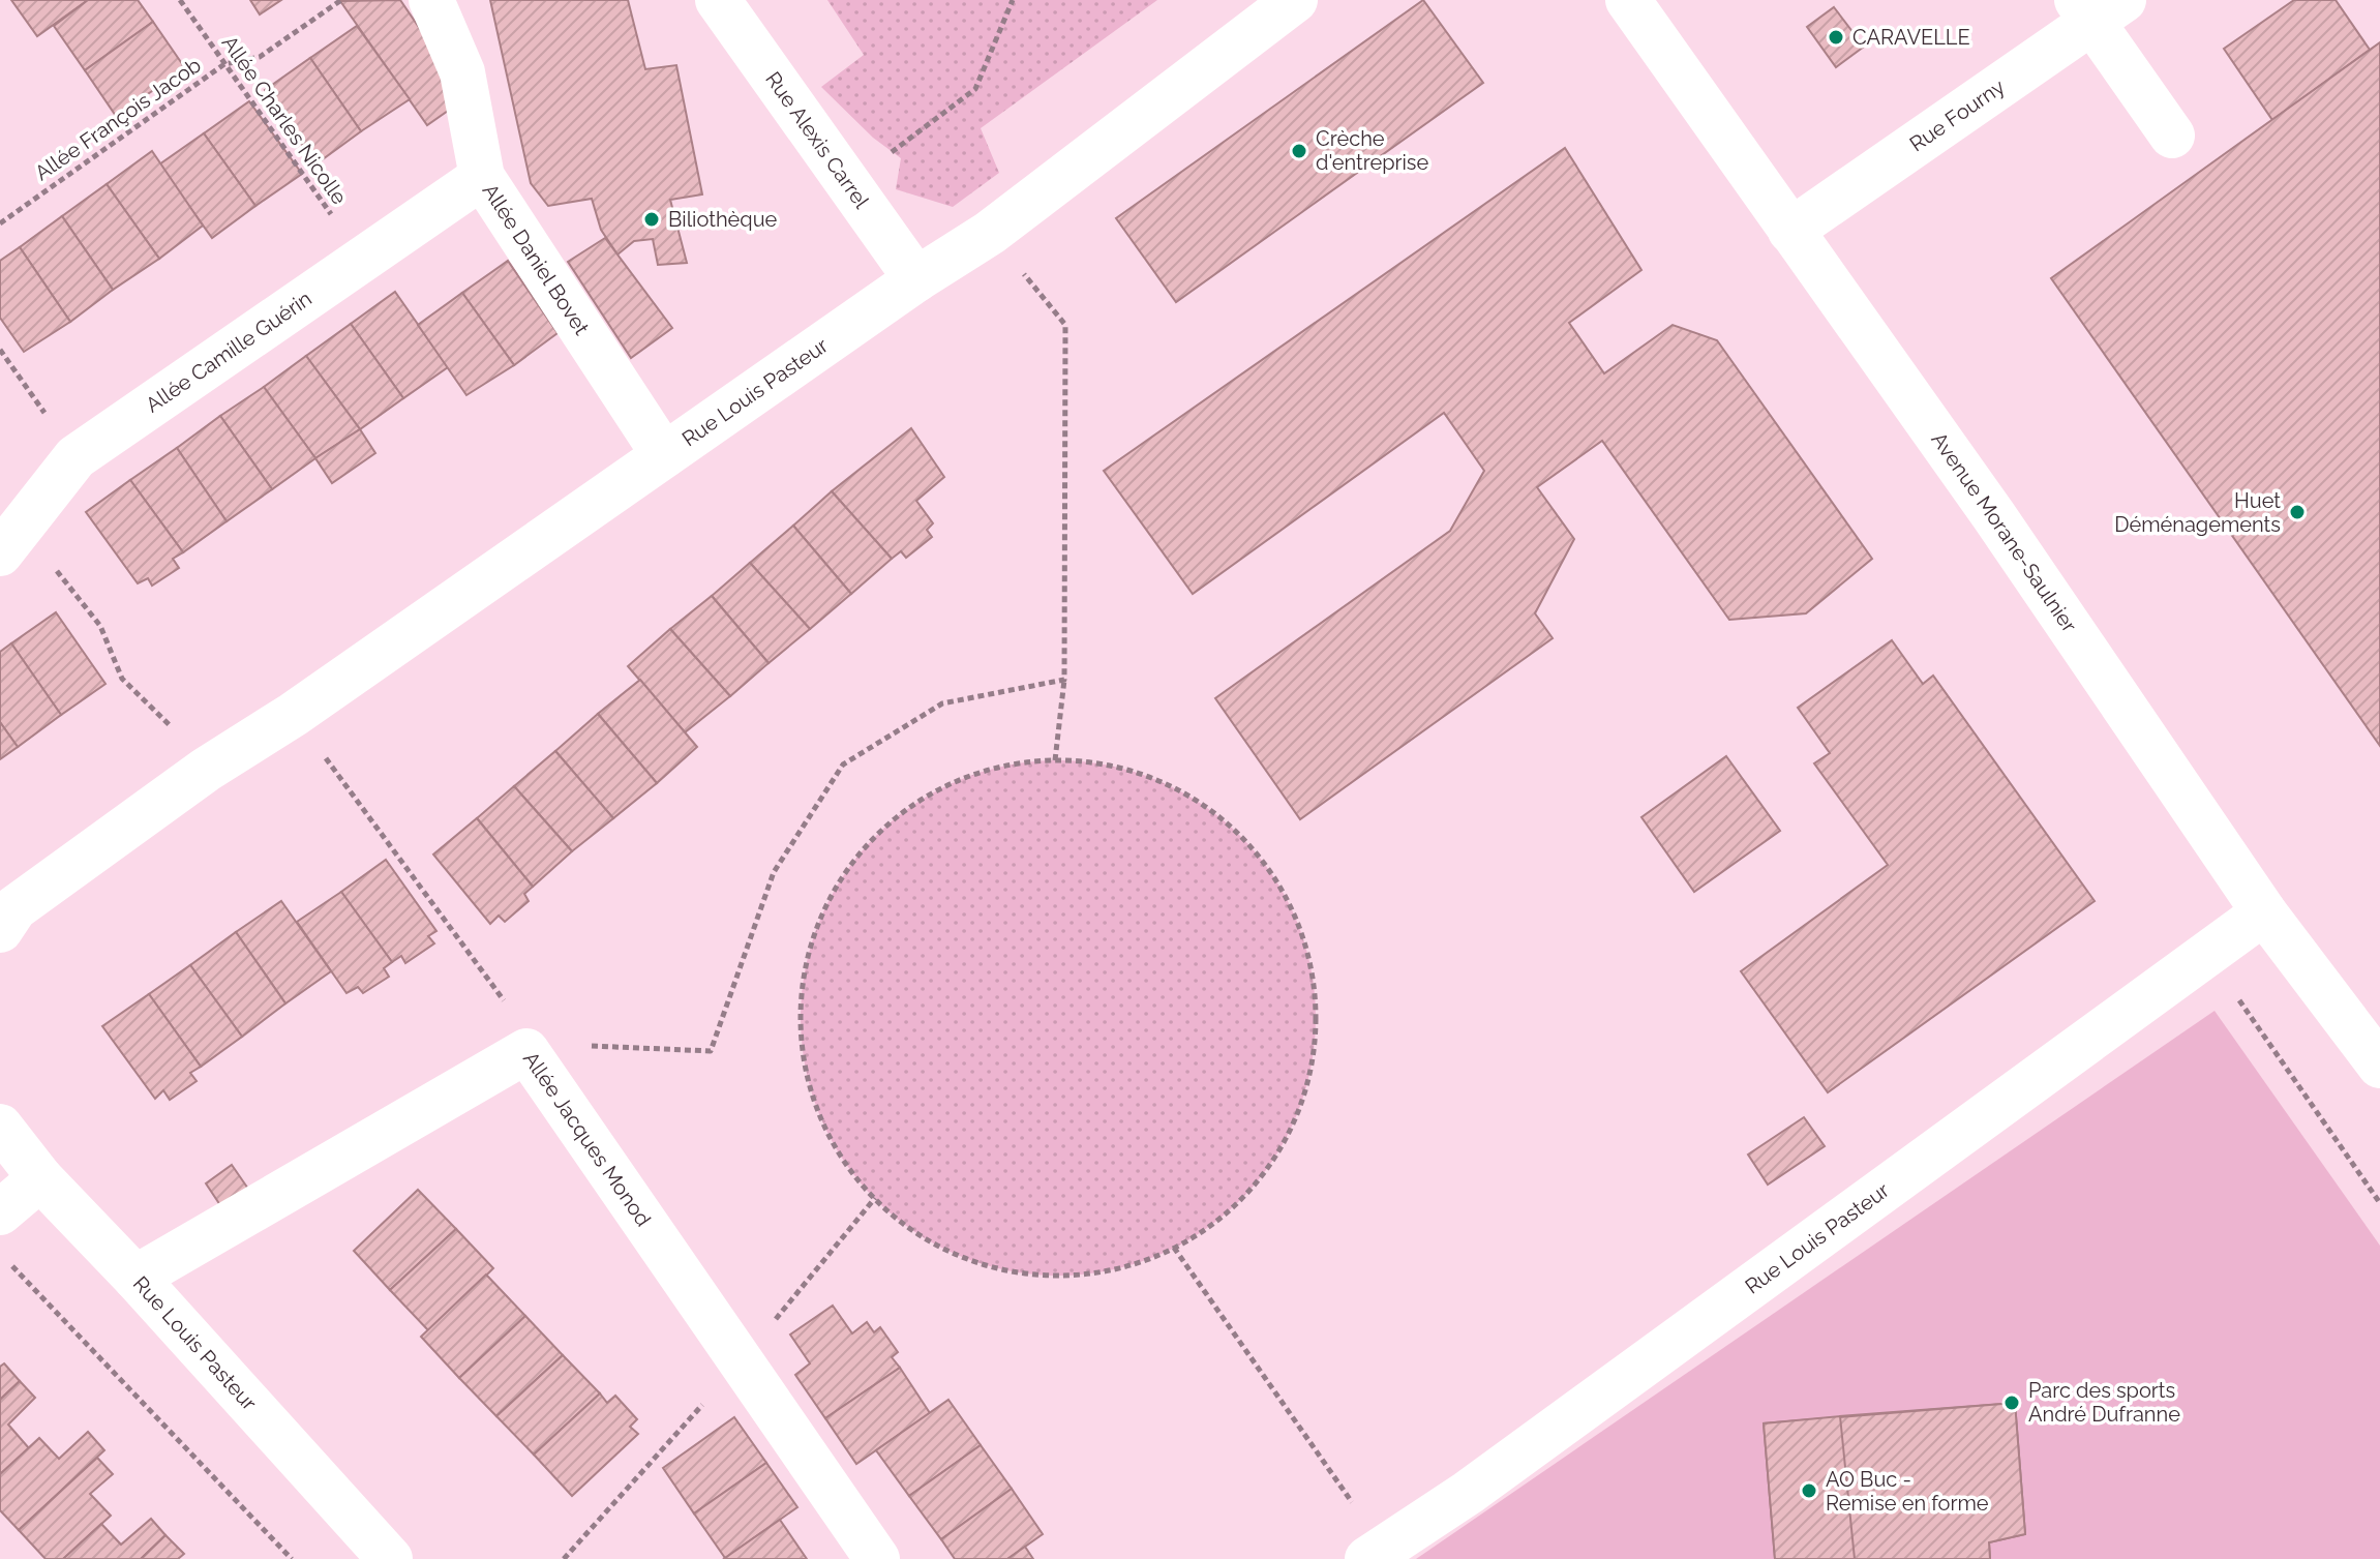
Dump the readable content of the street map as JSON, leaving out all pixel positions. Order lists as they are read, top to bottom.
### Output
{
  "streets": {
    "street": [
      "Rue Fourny",
      "Rue Alexis Carrel",
      "Allée Daniel Bovet",
      "Allée Camille Guérin",
      "Rue Louis Pasteur",
      "Avenue Morane-Saulnier",
      "Allée Jacques Monod"
    ],
    "path": ["Allée François Jacob", "Allée Charles Nicolle"]
  },
  "crossings": [
    ["Rue Fourny", "Avenue Morane-Saulnier"],
    ["Allée François Jacob", "Allée Charles Nicolle"],
    ["Allée Charles Nicolle", "Allée Camille Guérin"],
    ["Rue Alexis Carrel", "Rue Louis Pasteur"],
    ["Allée Daniel Bovet", "Allée Camille Guérin"],
    ["Allée Daniel Bovet", "Rue Louis Pasteur"],
    ["Rue Louis Pasteur", "Avenue Morane-Saulnier"],
    ["Rue Louis Pasteur", "Allée Jacques Monod"]
  ],
  "places": [
    "CARAVELLE",
    "Crèche d'entreprise",
    "Biliothèque",
    "Huet Déménagements",
    "Parc des sports André Dufranne",
    "AO Buc - Remise en forme"
  ]
}
